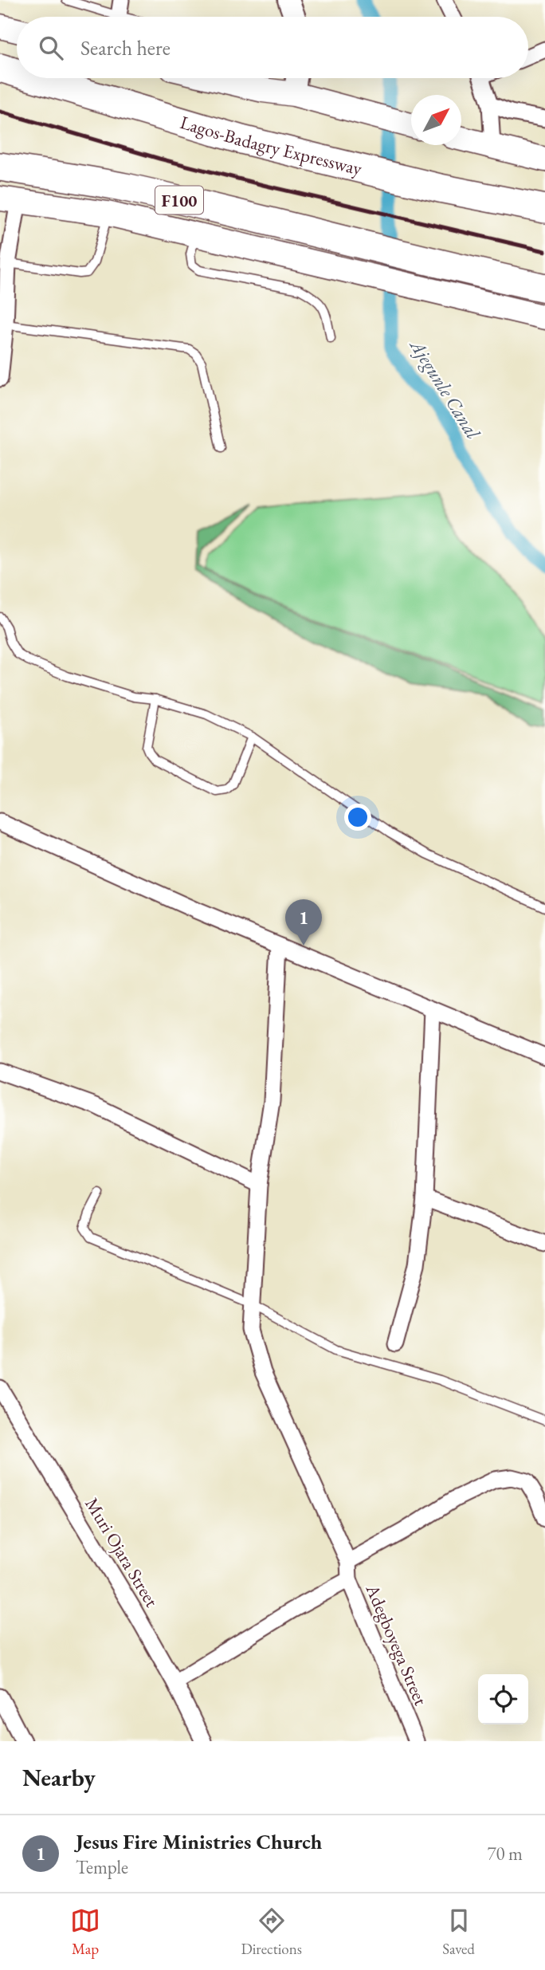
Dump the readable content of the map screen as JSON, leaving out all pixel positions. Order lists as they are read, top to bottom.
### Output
{
  "streets": {
    "highway": ["Lagos-Badagry Expressway", "F100"],
    "street": ["Muri Ojara Street", "Adegboyega Street"]
  },
  "water": ["Ajegunle Canal"],
  "north": "top right",
  "page": {
    "search": "Search here",
    "pins": "1",
    "heading": "Nearby",
    "list": [
      {
        "mark": "1",
        "name": "Jesus Fire Ministries Church",
        "note": "Temple",
        "value": "70 m"
      }
    ],
    "nav": ["Map", "Directions", "Saved"]
  }
}
